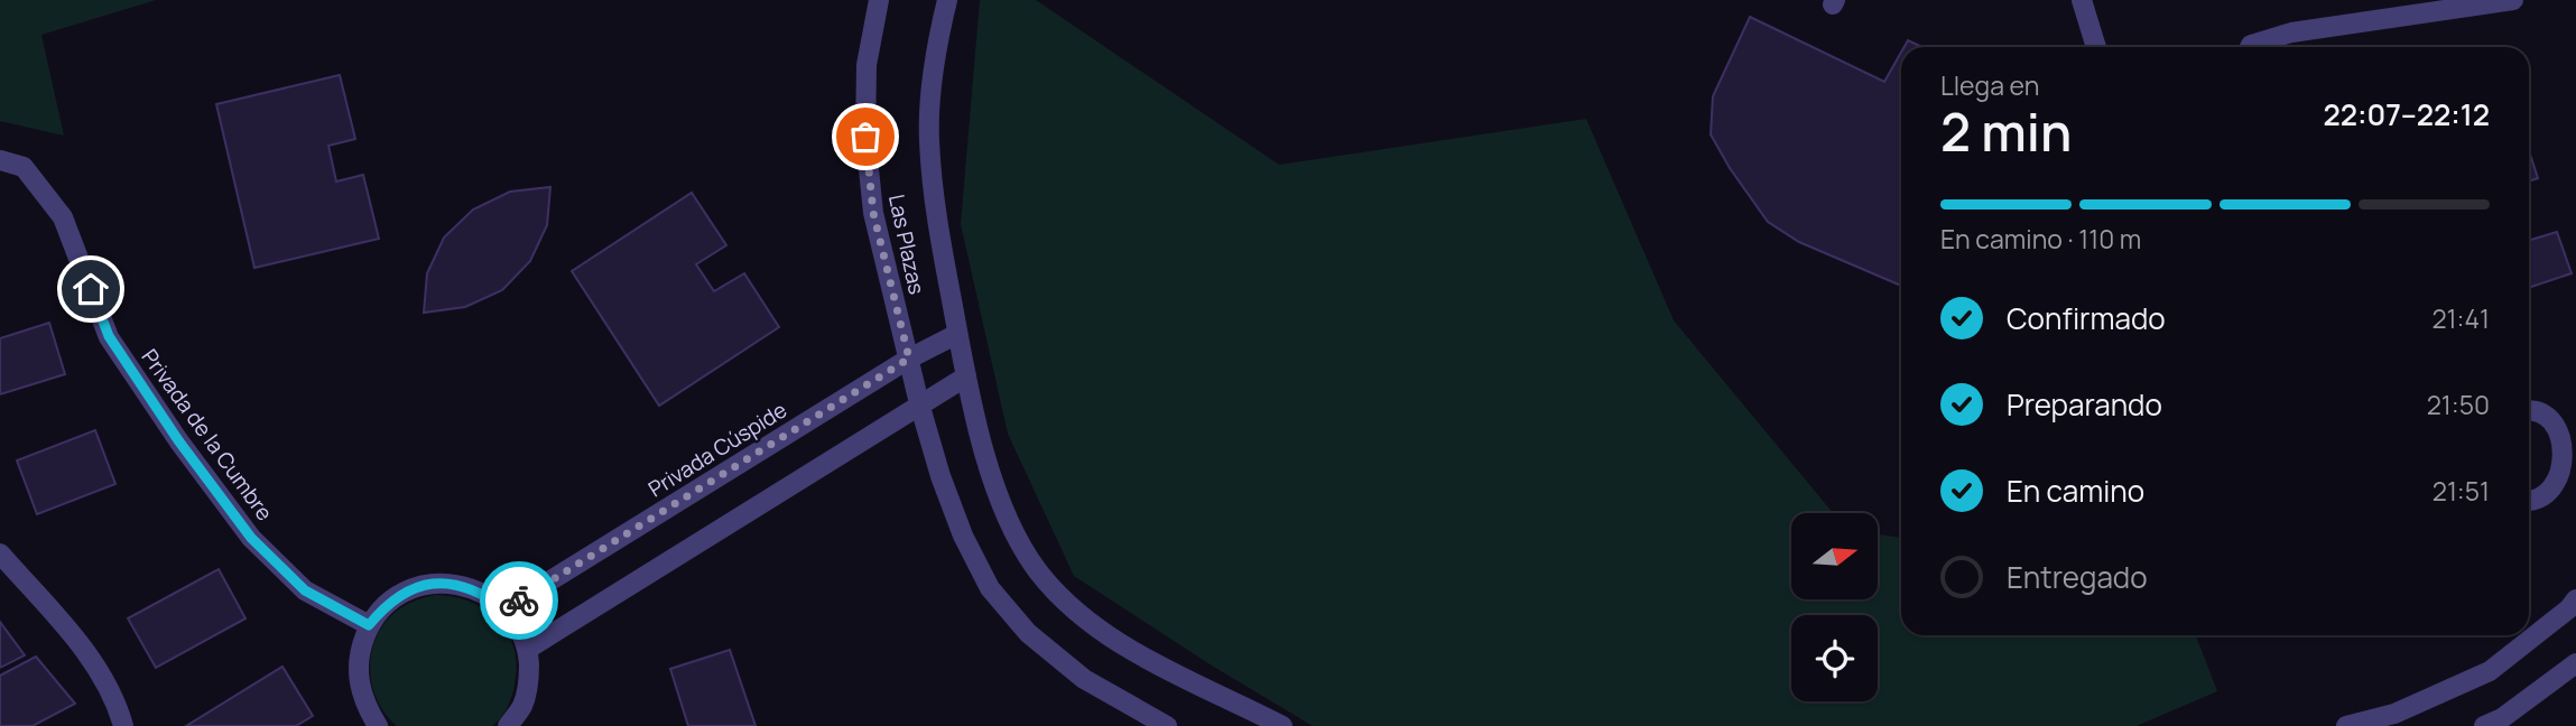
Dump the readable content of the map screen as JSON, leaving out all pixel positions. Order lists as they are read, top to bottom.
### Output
{
  "streets": {
    "street": ["Las Plazas", "Privada de la Cumbre", "Privada Cúspide"]
  },
  "crossings": [
    ["Las Plazas", "Privada Cúspide"]
  ],
  "north": "right",
  "page": {
    "heading": ["2 min", "Llega en", "22:07–22:12"],
    "bar": "En camino · 110 m",
    "list": [
      ["Confirmado", "21:41"],
      ["Preparando", "21:50"],
      ["En camino", "21:51"],
      "Entregado"
    ]
  }
}
